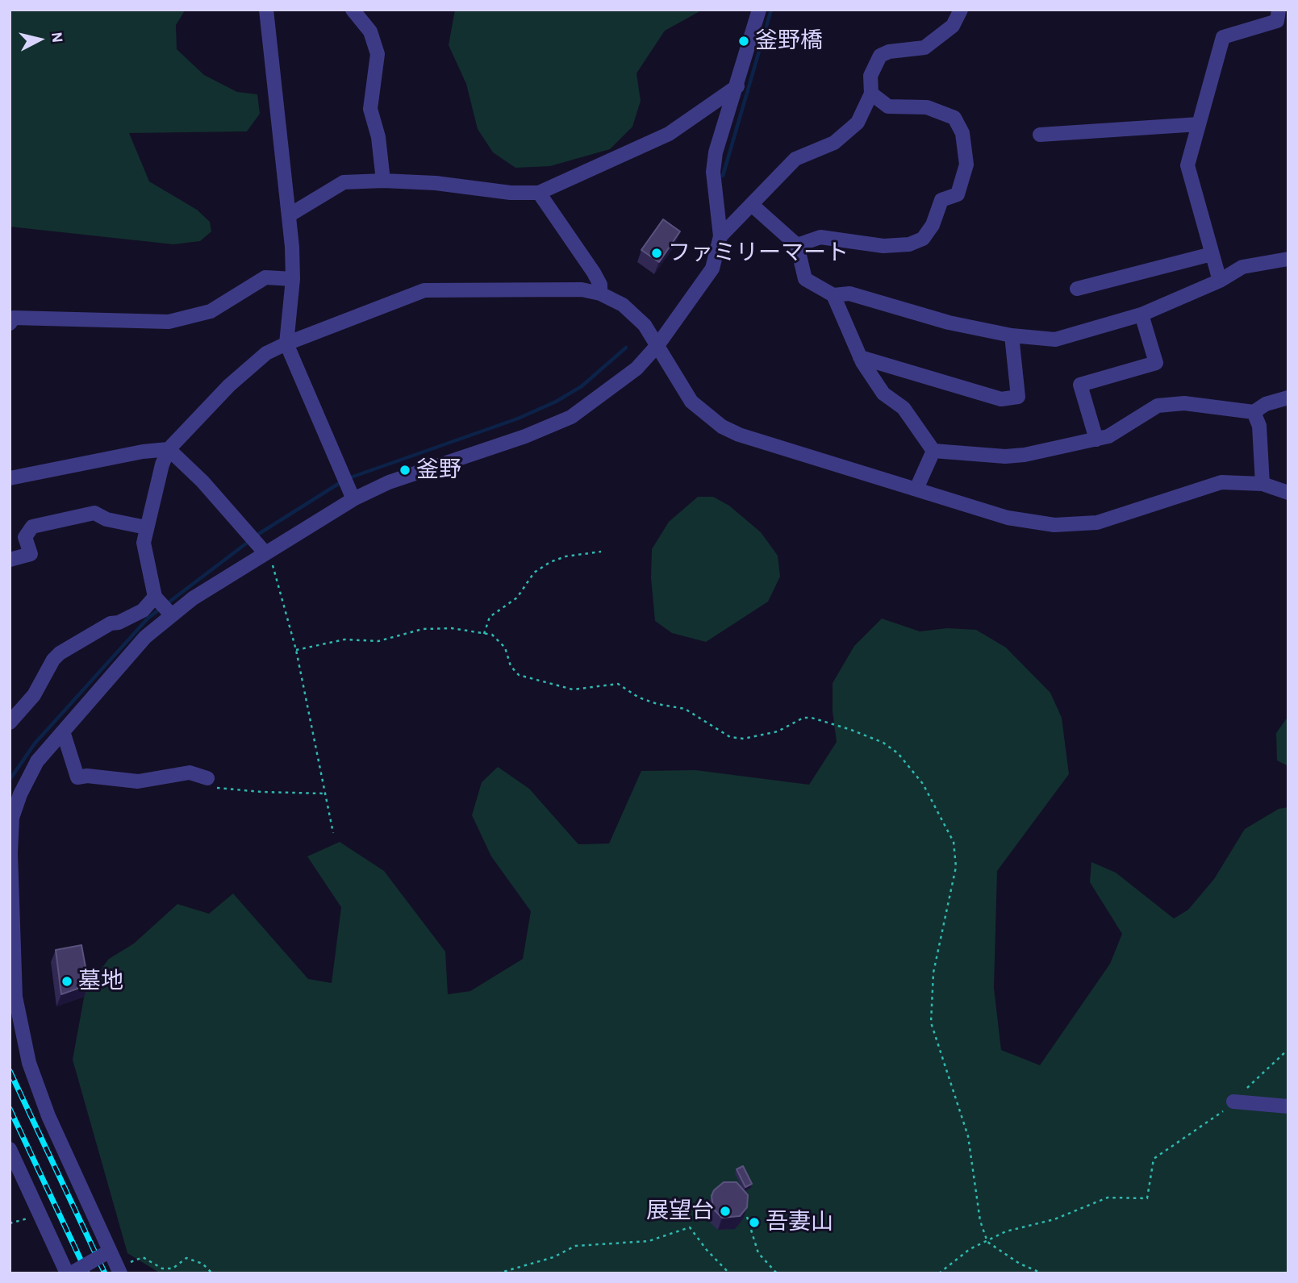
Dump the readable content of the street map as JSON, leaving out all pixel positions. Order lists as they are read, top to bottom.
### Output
{
  "places": [
    "釜野橋",
    "ファミリーマート",
    "釜野",
    "墓地",
    "展望台",
    "吾妻山"
  ],
  "north": "right"
}
